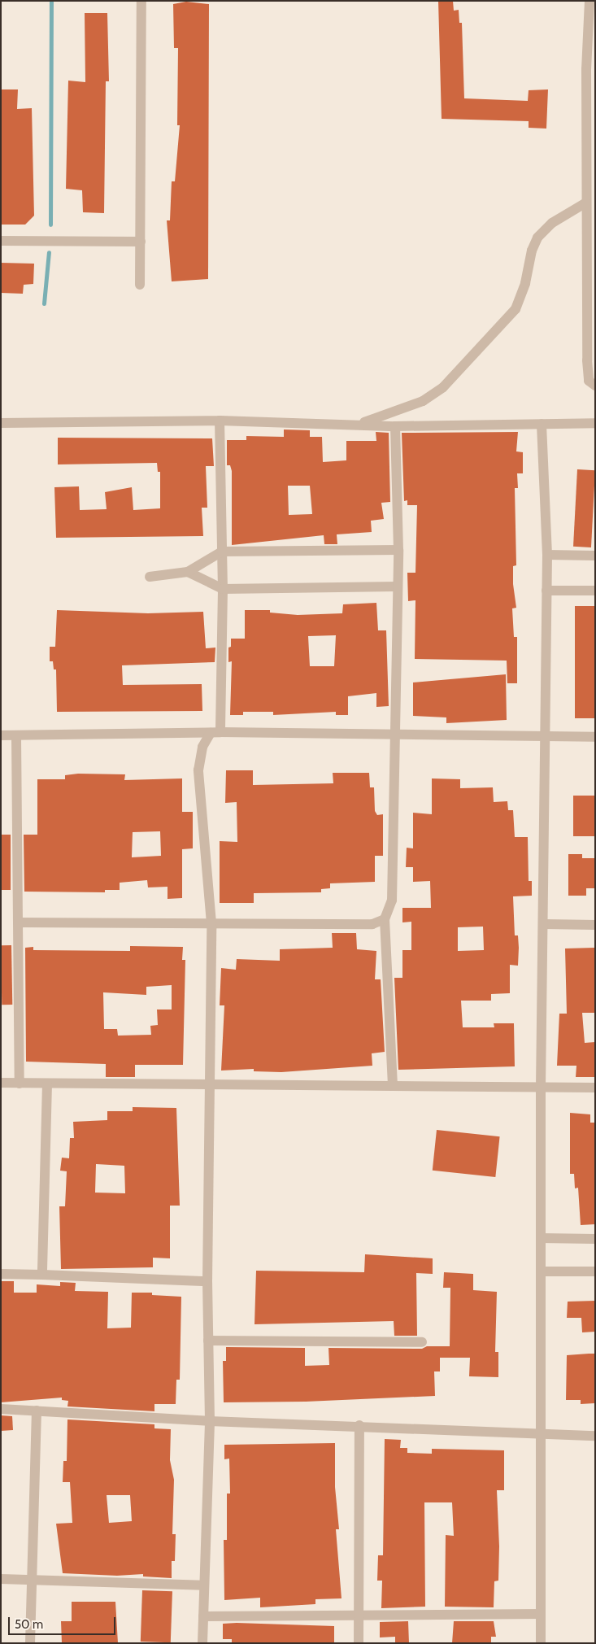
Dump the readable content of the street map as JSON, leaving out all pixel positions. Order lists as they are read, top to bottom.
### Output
{
  "scale_bar": "50 m"
}
